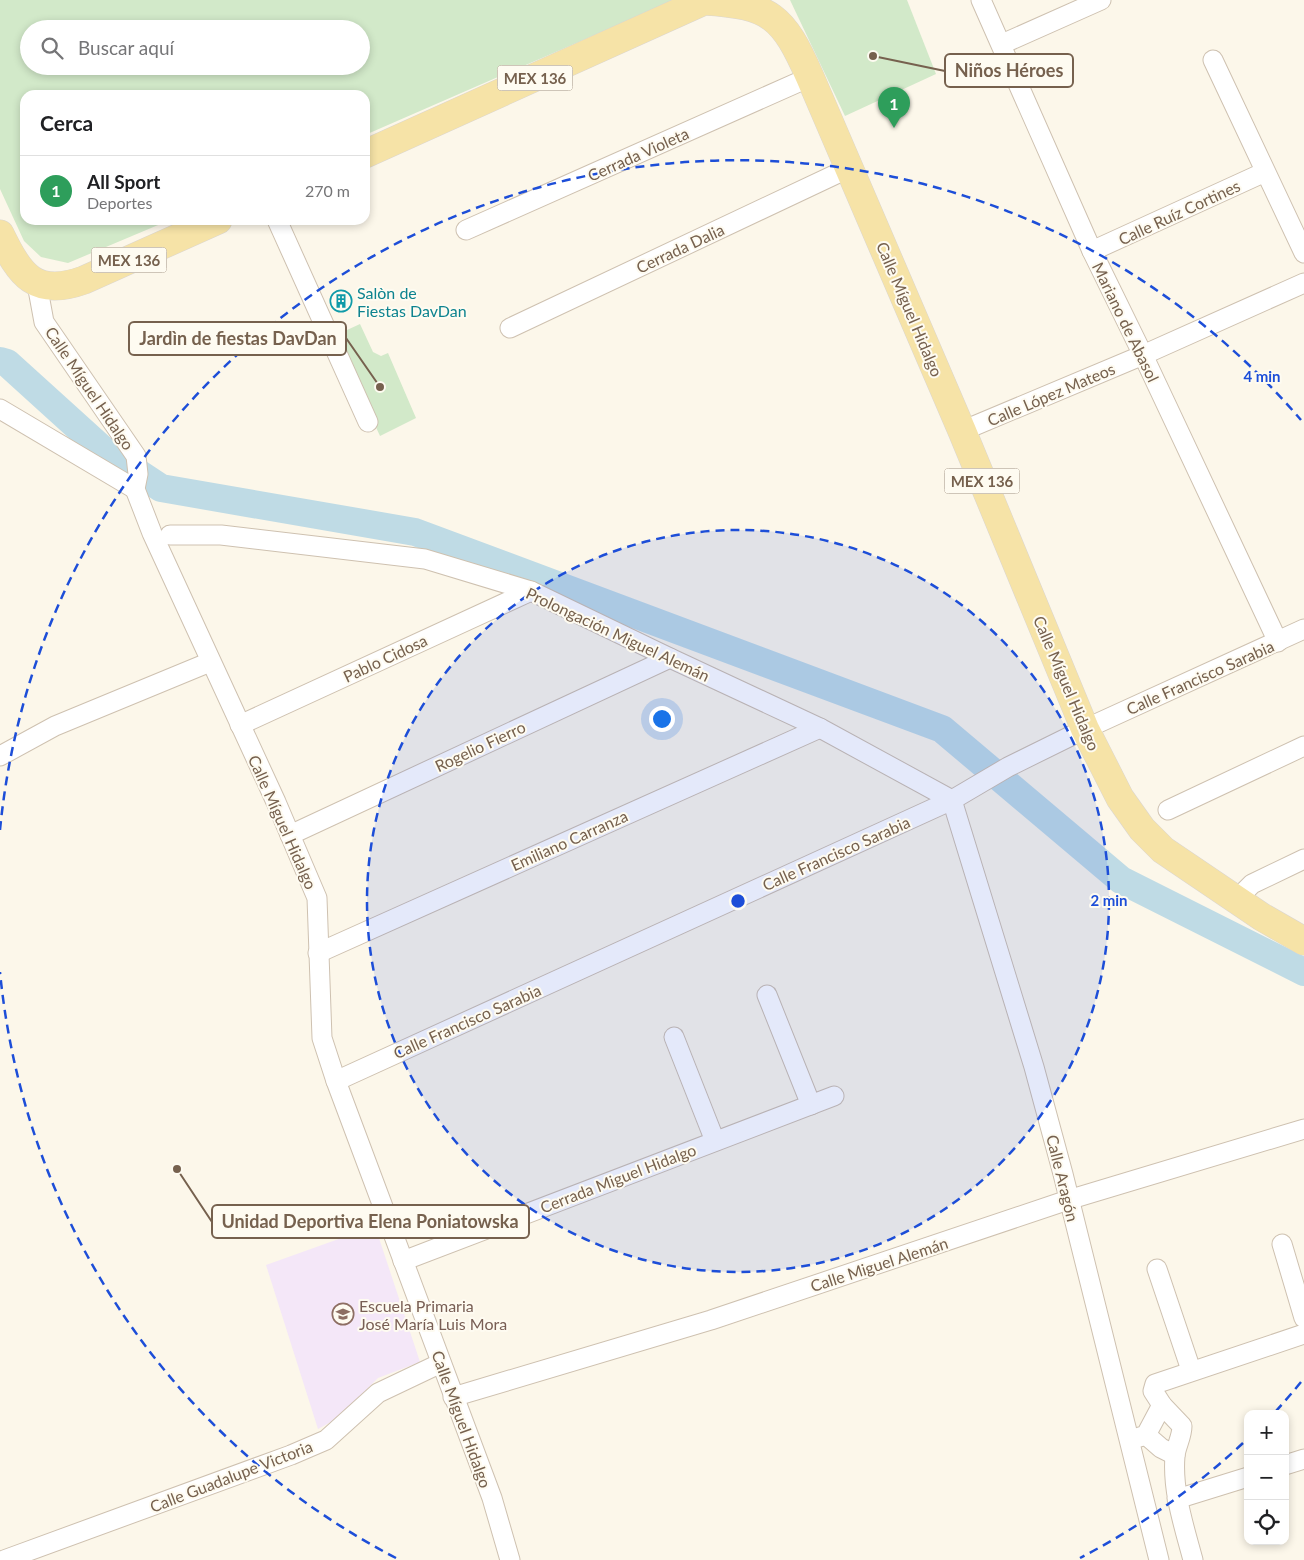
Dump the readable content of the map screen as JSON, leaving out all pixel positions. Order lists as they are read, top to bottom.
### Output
{
  "streets": {
    "main road": ["MEX 136", "Calle Míguel Hidalgo"],
    "street": [
      "Cerrada Violeta",
      "Calle Ruíz Cortines",
      "Cerrada Dalia",
      "Mariano de Abasol",
      "Calle López Mateos",
      "Prolongación Miguel Alemán",
      "Pablo Cidosa",
      "Calle Francisco Sarabia",
      "Rogelio Fierro",
      "Emiliano Carranza",
      "Cerrada Miguel Hidalgo",
      "Calle Aragón",
      "Calle Miguel Alemán",
      "Calle Guadalupe Victoria"
    ]
  },
  "crossings": [
    ["MEX 136", "Calle Míguel Hidalgo"],
    ["Cerrada Violeta", "Calle Míguel Hidalgo"],
    ["Calle Ruíz Cortines", "Mariano de Abasol"],
    ["Cerrada Dalia", "Calle Míguel Hidalgo"],
    ["Calle Míguel Hidalgo", "Calle López Mateos"],
    ["Calle Míguel Hidalgo", "Pablo Cidosa"],
    ["Calle Míguel Hidalgo", "Calle Francisco Sarabia"],
    ["Calle Míguel Hidalgo", "Rogelio Fierro"],
    ["Calle Míguel Hidalgo", "Emiliano Carranza"],
    ["Calle Míguel Hidalgo", "Cerrada Miguel Hidalgo"],
    ["Calle Míguel Hidalgo", "Calle Miguel Alemán"],
    ["Calle Míguel Hidalgo", "Calle Guadalupe Victoria"],
    ["Mariano de Abasol", "Calle López Mateos"],
    ["Mariano de Abasol", "Calle Francisco Sarabia"],
    ["Prolongación Miguel Alemán", "Pablo Cidosa"],
    ["Prolongación Miguel Alemán", "Calle Francisco Sarabia"],
    ["Prolongación Miguel Alemán", "Rogelio Fierro"],
    ["Prolongación Miguel Alemán", "Emiliano Carranza"],
    ["Prolongación Miguel Alemán", "Calle Aragón"],
    ["Calle Francisco Sarabia", "Calle Aragón"],
    ["Calle Aragón", "Calle Miguel Alemán"]
  ],
  "places": {
    "other": ["Niños Héroes", "Jardìn de fiestas DavDan", "Unidad Deportiva Elena Poniatowska"],
    "building": ["Salòn de Fiestas DavDan"],
    "school or university": ["Escuela Primaria José María Luis Mora"]
  },
  "page": {
    "search": "Buscar aquí",
    "pins": "1",
    "heading": "Cerca",
    "list": [
      {
        "mark": "1",
        "name": "All Sport",
        "note": "Deportes",
        "value": "270 m"
      }
    ],
    "map_buttons": ["+", "−"]
  },
  "rings": ["4 min", "2 min"]
}
